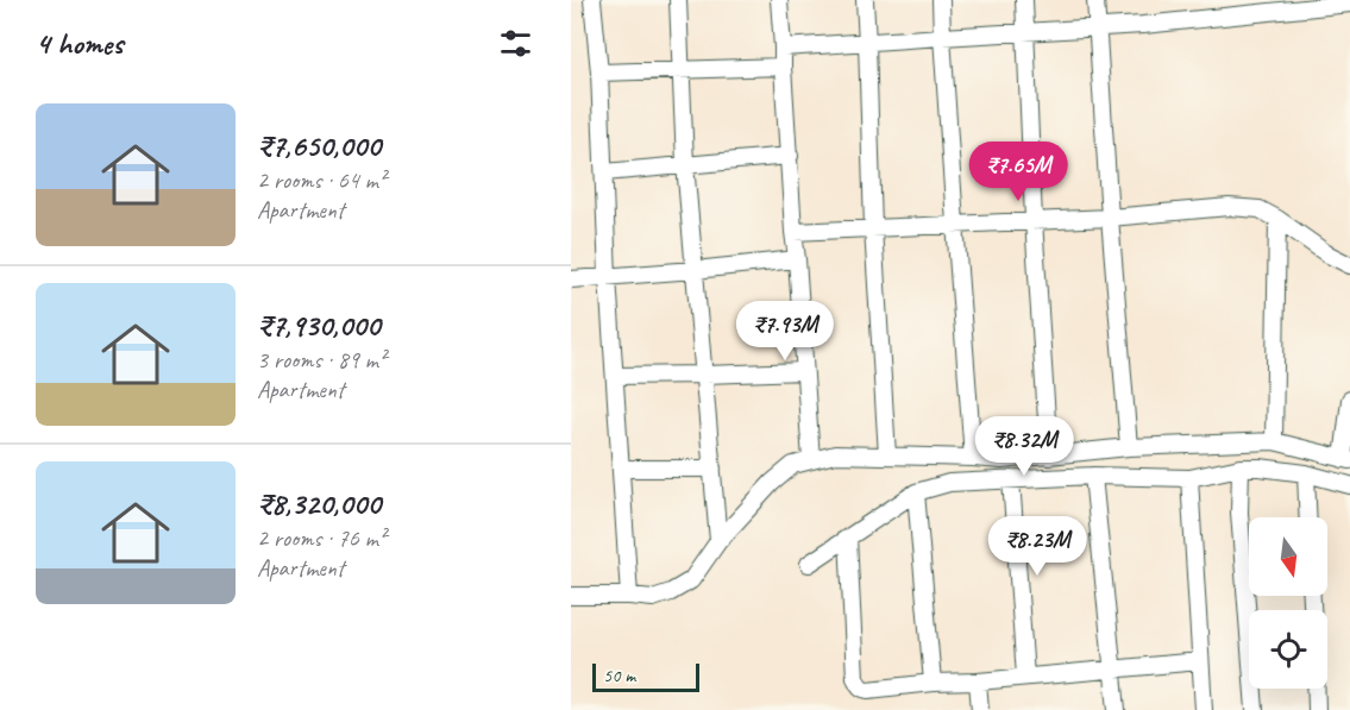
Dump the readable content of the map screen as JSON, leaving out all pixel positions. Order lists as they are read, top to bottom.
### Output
{
  "scale_bar": "50 m",
  "north": "bottom",
  "page": {
    "heading": "4 homes",
    "list": [
      {
        "name": "₹7,650,000",
        "note": "2 rooms · 64 m² · Apartment"
      },
      {
        "name": "₹7,930,000",
        "note": "3 rooms · 89 m² · Apartment"
      },
      {
        "name": "₹8,320,000",
        "note": "2 rooms · 76 m² · Apartment"
      }
    ],
    "price": [
      "₹7.65M",
      "₹7.93M",
      "₹8.32M",
      "₹8.23M"
    ],
    "scale": "50 m"
  }
}
